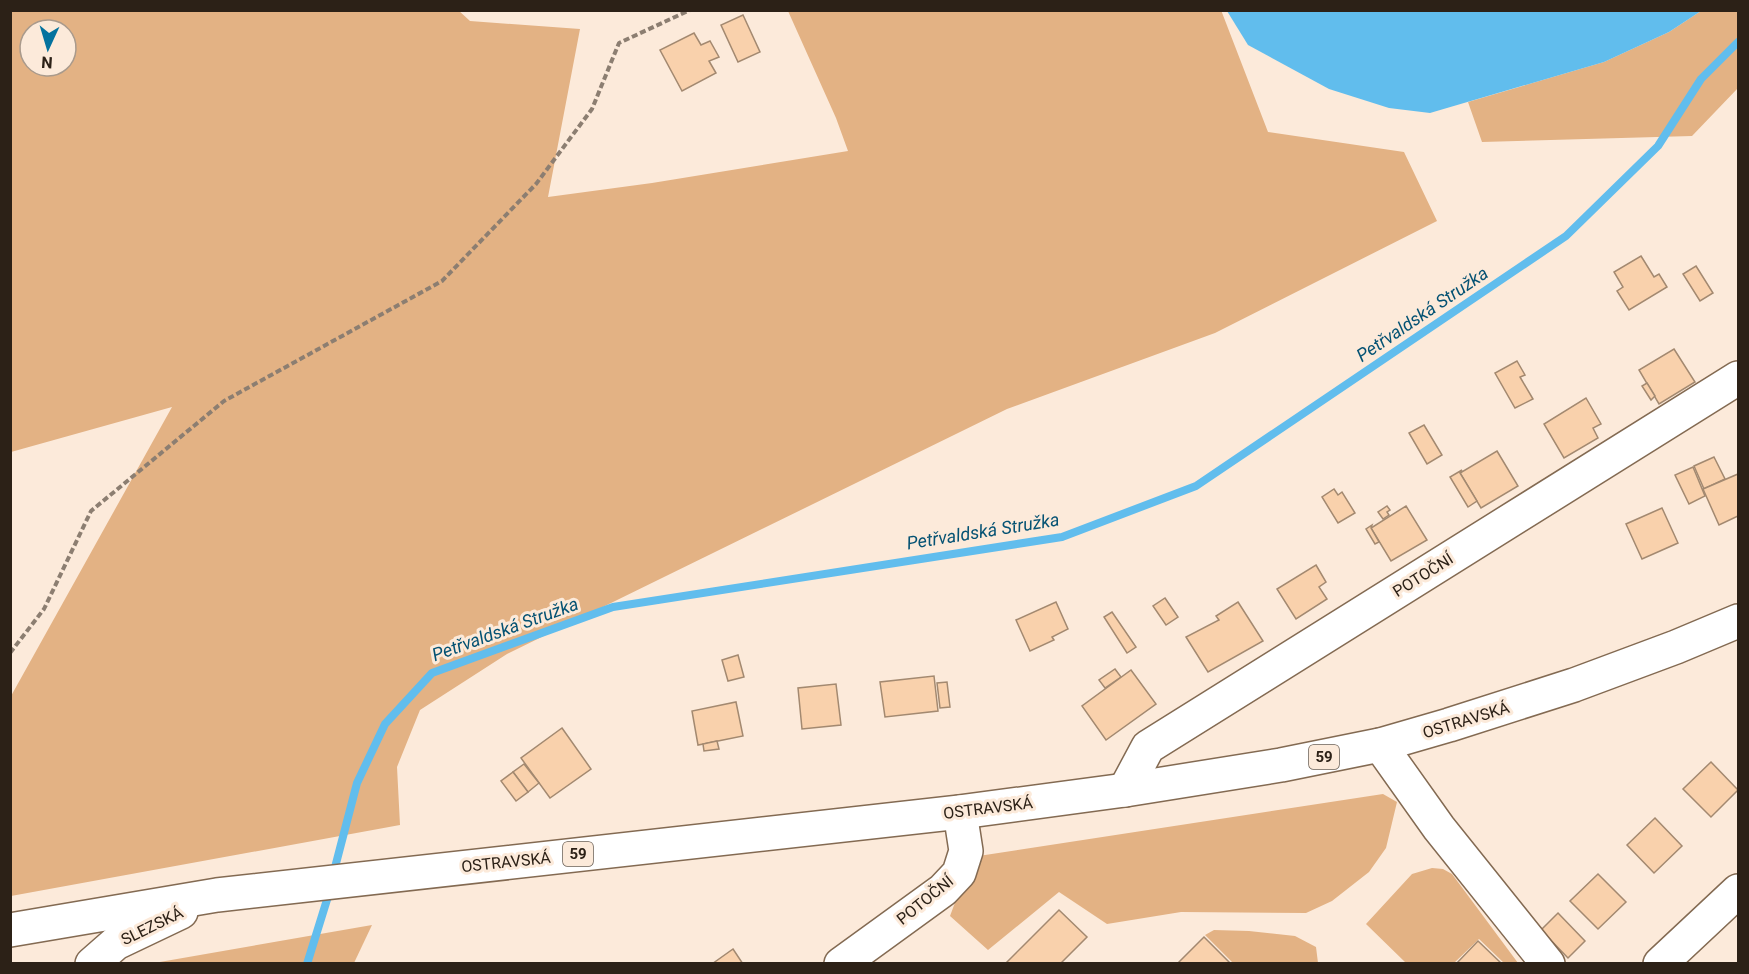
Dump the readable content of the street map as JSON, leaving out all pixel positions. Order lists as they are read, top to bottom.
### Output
{
  "streets": {
    "main road": [
      "POTOČNÍ",
      "OSTRAVSKÁ",
      "59",
      "SLEZSKÁ"
    ]
  },
  "crossings": [
    ["POTOČNÍ", "OSTRAVSKÁ"],
    ["OSTRAVSKÁ", "59"],
    ["OSTRAVSKÁ", "SLEZSKÁ"],
    ["59", "SLEZSKÁ"]
  ],
  "water": ["Petřvaldská Stružka"],
  "north": "bottom"
}
